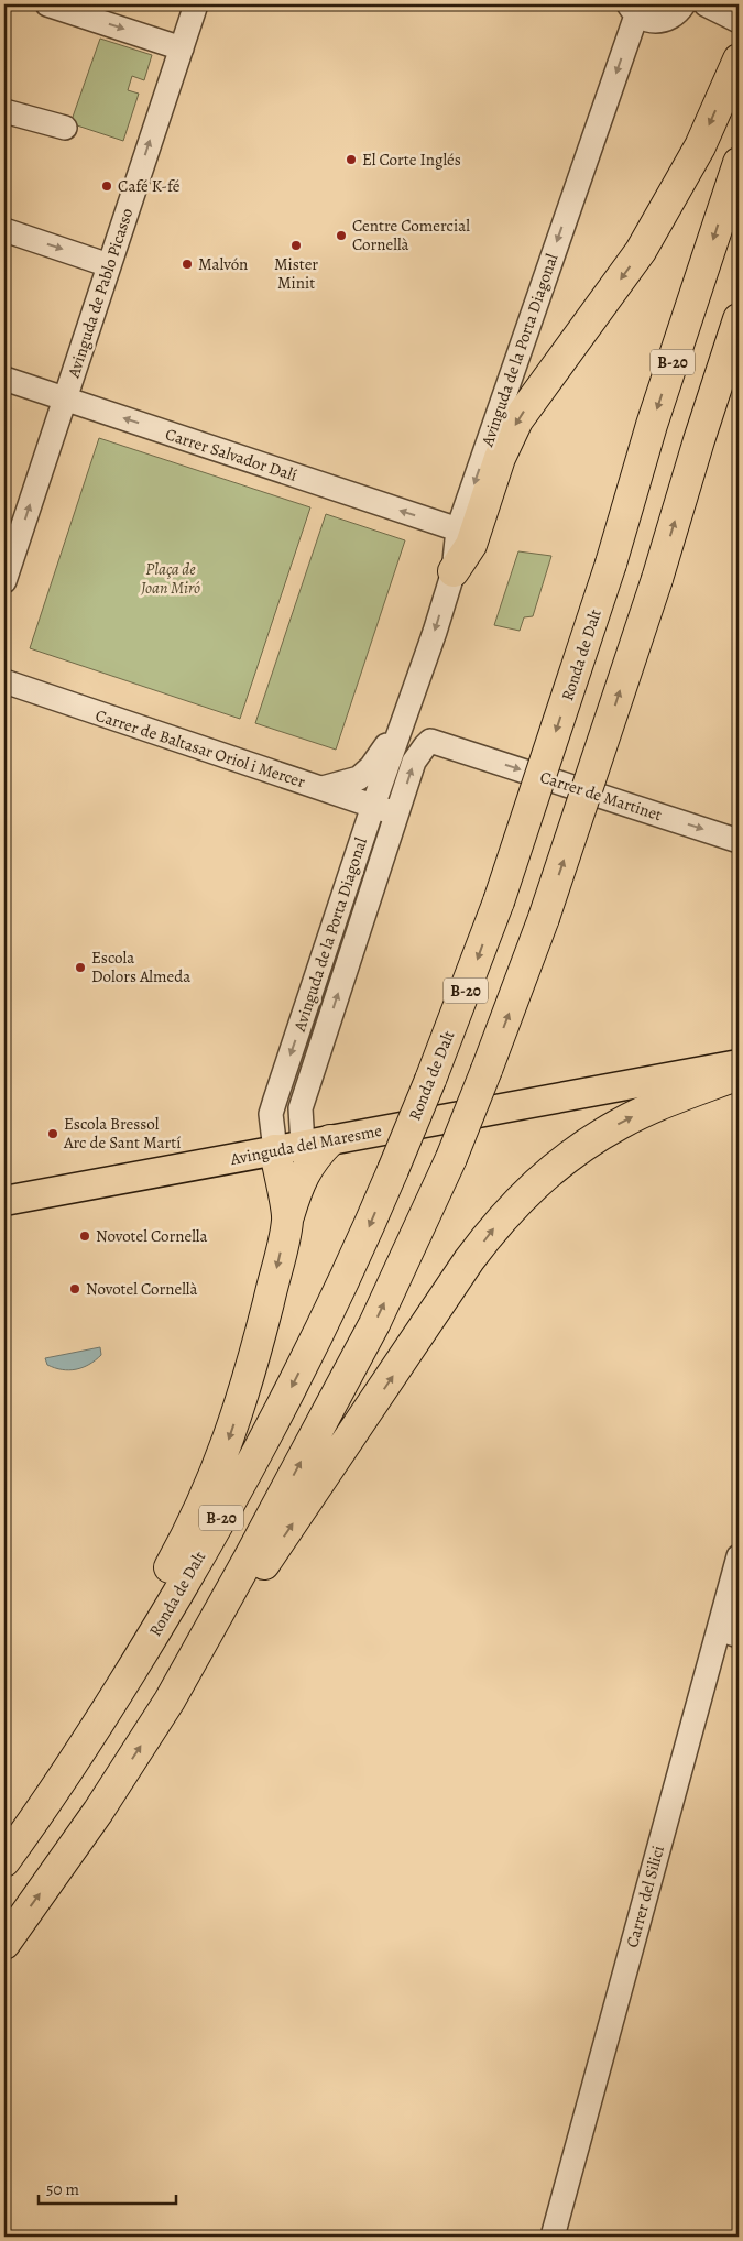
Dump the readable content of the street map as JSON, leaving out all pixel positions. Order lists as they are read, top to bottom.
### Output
{
  "streets": {
    "highway": ["B-20", "Ronda de Dalt"],
    "main road": ["Avinguda del Maresme"],
    "street": [
      "Avinguda de Pablo Picasso",
      "Avinguda de la Porta Diagonal",
      "Carrer Salvador Dalí",
      "Carrer de Baltasar Oriol i Mercer",
      "Carrer de Martinet",
      "Carrer del Silici"
    ]
  },
  "crossings": [
    ["Avinguda de Pablo Picasso", "Carrer Salvador Dalí"],
    ["Avinguda de la Porta Diagonal", "Carrer Salvador Dalí"],
    ["Avinguda de la Porta Diagonal", "Carrer de Baltasar Oriol i Mercer"],
    ["Avinguda de la Porta Diagonal", "Carrer de Martinet"],
    ["Avinguda de la Porta Diagonal", "Avinguda del Maresme"]
  ],
  "one_way": ["Avinguda de Pablo Picasso", "Carrer Salvador Dalí", "Carrer de Martinet"],
  "parks": ["Plaça de Joan Miró"],
  "places": [
    "El Corte Inglés",
    "Café K-fé",
    "Centre Comercial Cornellà",
    "Mister Minit",
    "Malvón",
    "Escola Dolors Almeda",
    "Escola Bressol Arc de Sant Martí",
    "Novotel Cornella",
    "Novotel Cornellà"
  ],
  "scale_bar": "50 m"
}
